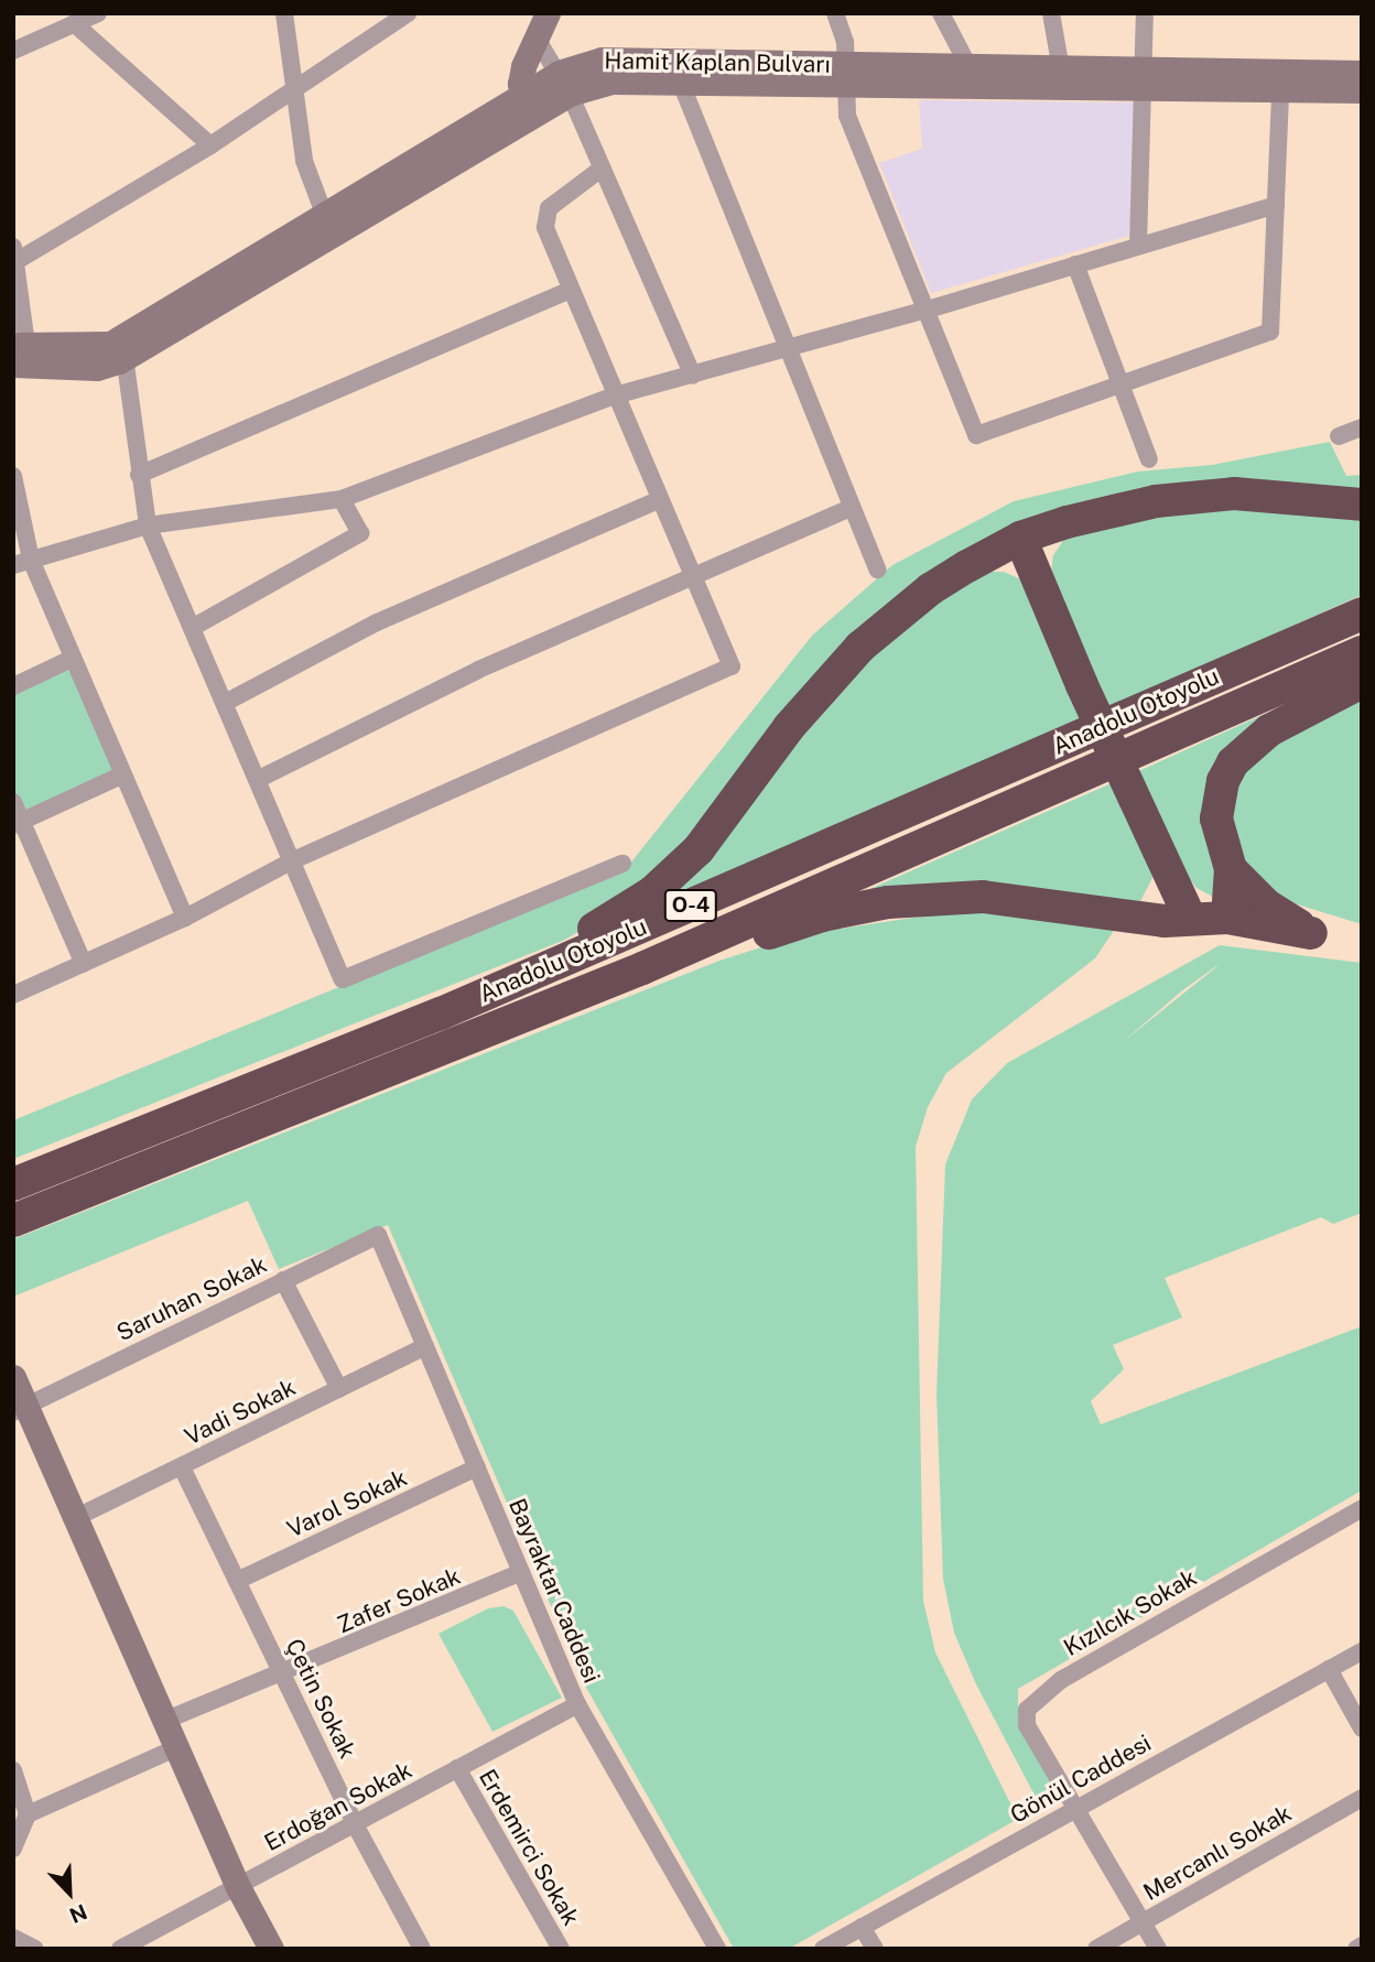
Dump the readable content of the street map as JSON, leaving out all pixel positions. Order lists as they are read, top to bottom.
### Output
{
  "streets": {
    "highway": ["Anadolu Otoyolu", "O-4"],
    "main road": ["Hamit Kaplan Bulvarı"],
    "street": [
      "Saruhan Sokak",
      "Vadi Sokak",
      "Varol Sokak",
      "Bayraktar Caddesi",
      "Zafer Sokak",
      "Kızılcık Sokak",
      "Çetin Sokak",
      "Gönül Caddesi",
      "Erdoğan Sokak",
      "Erdemirci Sokak",
      "Mercanlı Sokak"
    ]
  },
  "crossings": [
    ["Saruhan Sokak", "Bayraktar Caddesi"],
    ["Vadi Sokak", "Bayraktar Caddesi"],
    ["Vadi Sokak", "Çetin Sokak"],
    ["Varol Sokak", "Bayraktar Caddesi"],
    ["Varol Sokak", "Çetin Sokak"],
    ["Bayraktar Caddesi", "Zafer Sokak"],
    ["Bayraktar Caddesi", "Erdoğan Sokak"],
    ["Zafer Sokak", "Çetin Sokak"],
    ["Kızılcık Sokak", "Gönül Caddesi"],
    ["Kızılcık Sokak", "Mercanlı Sokak"],
    ["Çetin Sokak", "Erdoğan Sokak"],
    ["Erdoğan Sokak", "Erdemirci Sokak"]
  ],
  "north": "bottom right"
}
